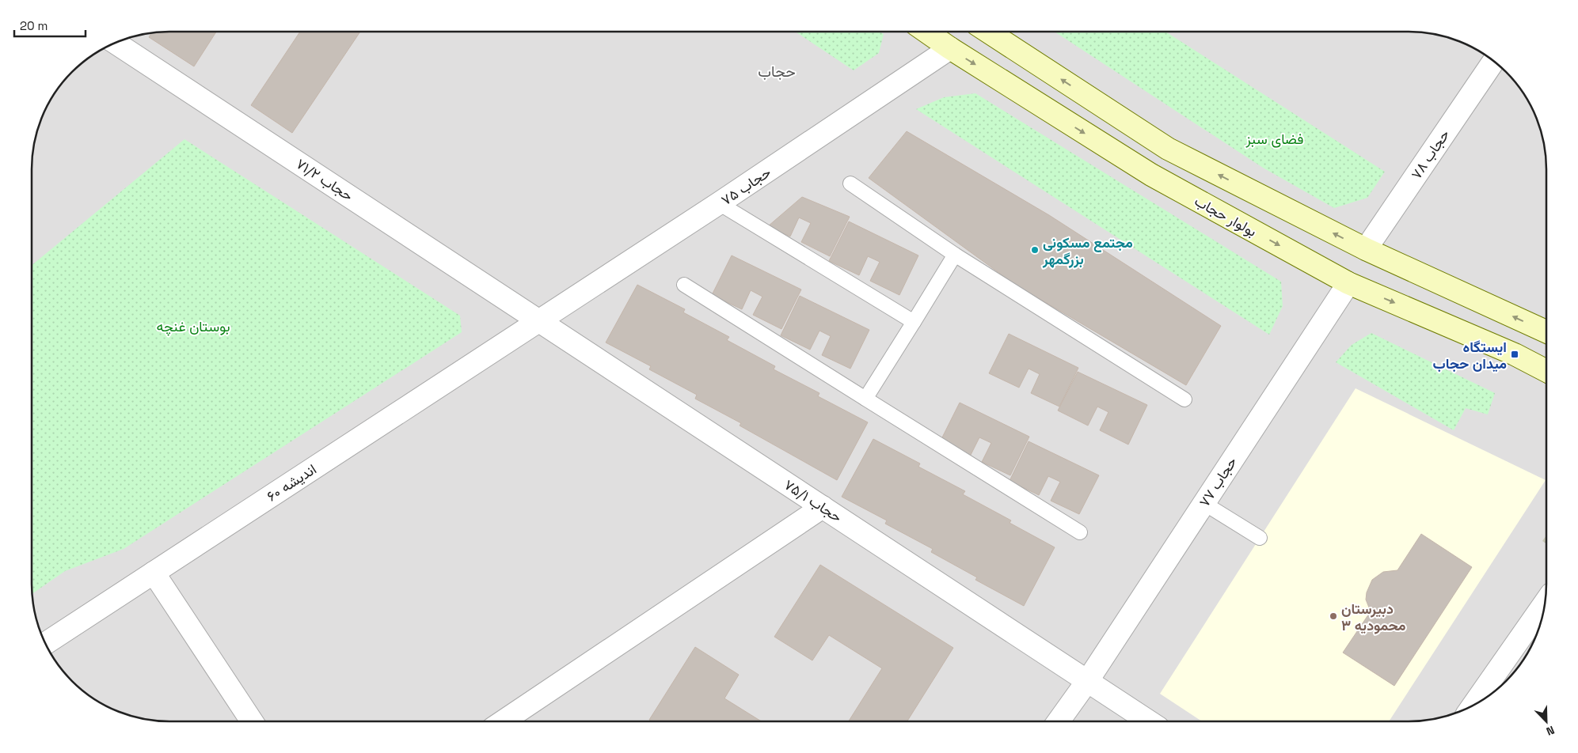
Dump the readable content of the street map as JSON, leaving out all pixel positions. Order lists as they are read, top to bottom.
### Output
{
  "streets": {
    "main road": ["بولوار حجاب"],
    "street": [
      "حجاب ۷۸",
      "حجاب ۷۱/۲",
      "حجاب ۷۵",
      "حجاب ۷۷",
      "اندیشه ۶۰",
      "حجاب ۷۵/۱"
    ]
  },
  "crossings": [
    ["حجاب ۷۱/۲", "حجاب ۷۵"],
    ["حجاب ۷۱/۲", "اندیشه ۶۰"],
    ["حجاب ۷۱/۲", "حجاب ۷۵/۱"],
    ["حجاب ۷۵", "بولوار حجاب"],
    ["حجاب ۷۵", "اندیشه ۶۰"],
    ["حجاب ۷۵", "حجاب ۷۵/۱"],
    ["بولوار حجاب", "حجاب ۷۷"],
    ["حجاب ۷۷", "حجاب ۷۵/۱"],
    ["اندیشه ۶۰", "حجاب ۷۵/۱"]
  ],
  "districts": ["حجاب"],
  "parks": ["فضای سبز", "بوستان غنچه"],
  "places": {
    "other": ["مجتمع مسکونی بزرگمهر", "دبیرستان محمودیه ۳"],
    "transit": ["ایستگاه میدان حجاب"]
  },
  "scale_bar": "20 m",
  "north": "bottom right"
}
